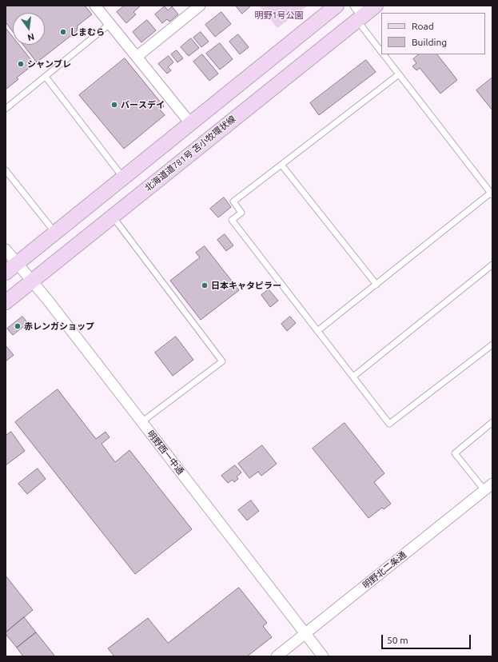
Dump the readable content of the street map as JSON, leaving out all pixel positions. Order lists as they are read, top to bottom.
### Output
{
  "streets": {
    "main road": ["北海道道781号 苫小牧環状線"],
    "street": ["明野西一中通", "明野北二条通"]
  },
  "crossings": [
    ["北海道道781号 苫小牧環状線", "明野西一中通"],
    ["明野西一中通", "明野北二条通"]
  ],
  "parks": ["明野1号公園"],
  "places": [
    "しまむら",
    "シャンブレ",
    "バースデイ",
    "日本キャタピラー",
    "赤レンガショップ"
  ],
  "legend": ["Road", "Building"],
  "scale_bar": "50 m",
  "north": "bottom"
}
